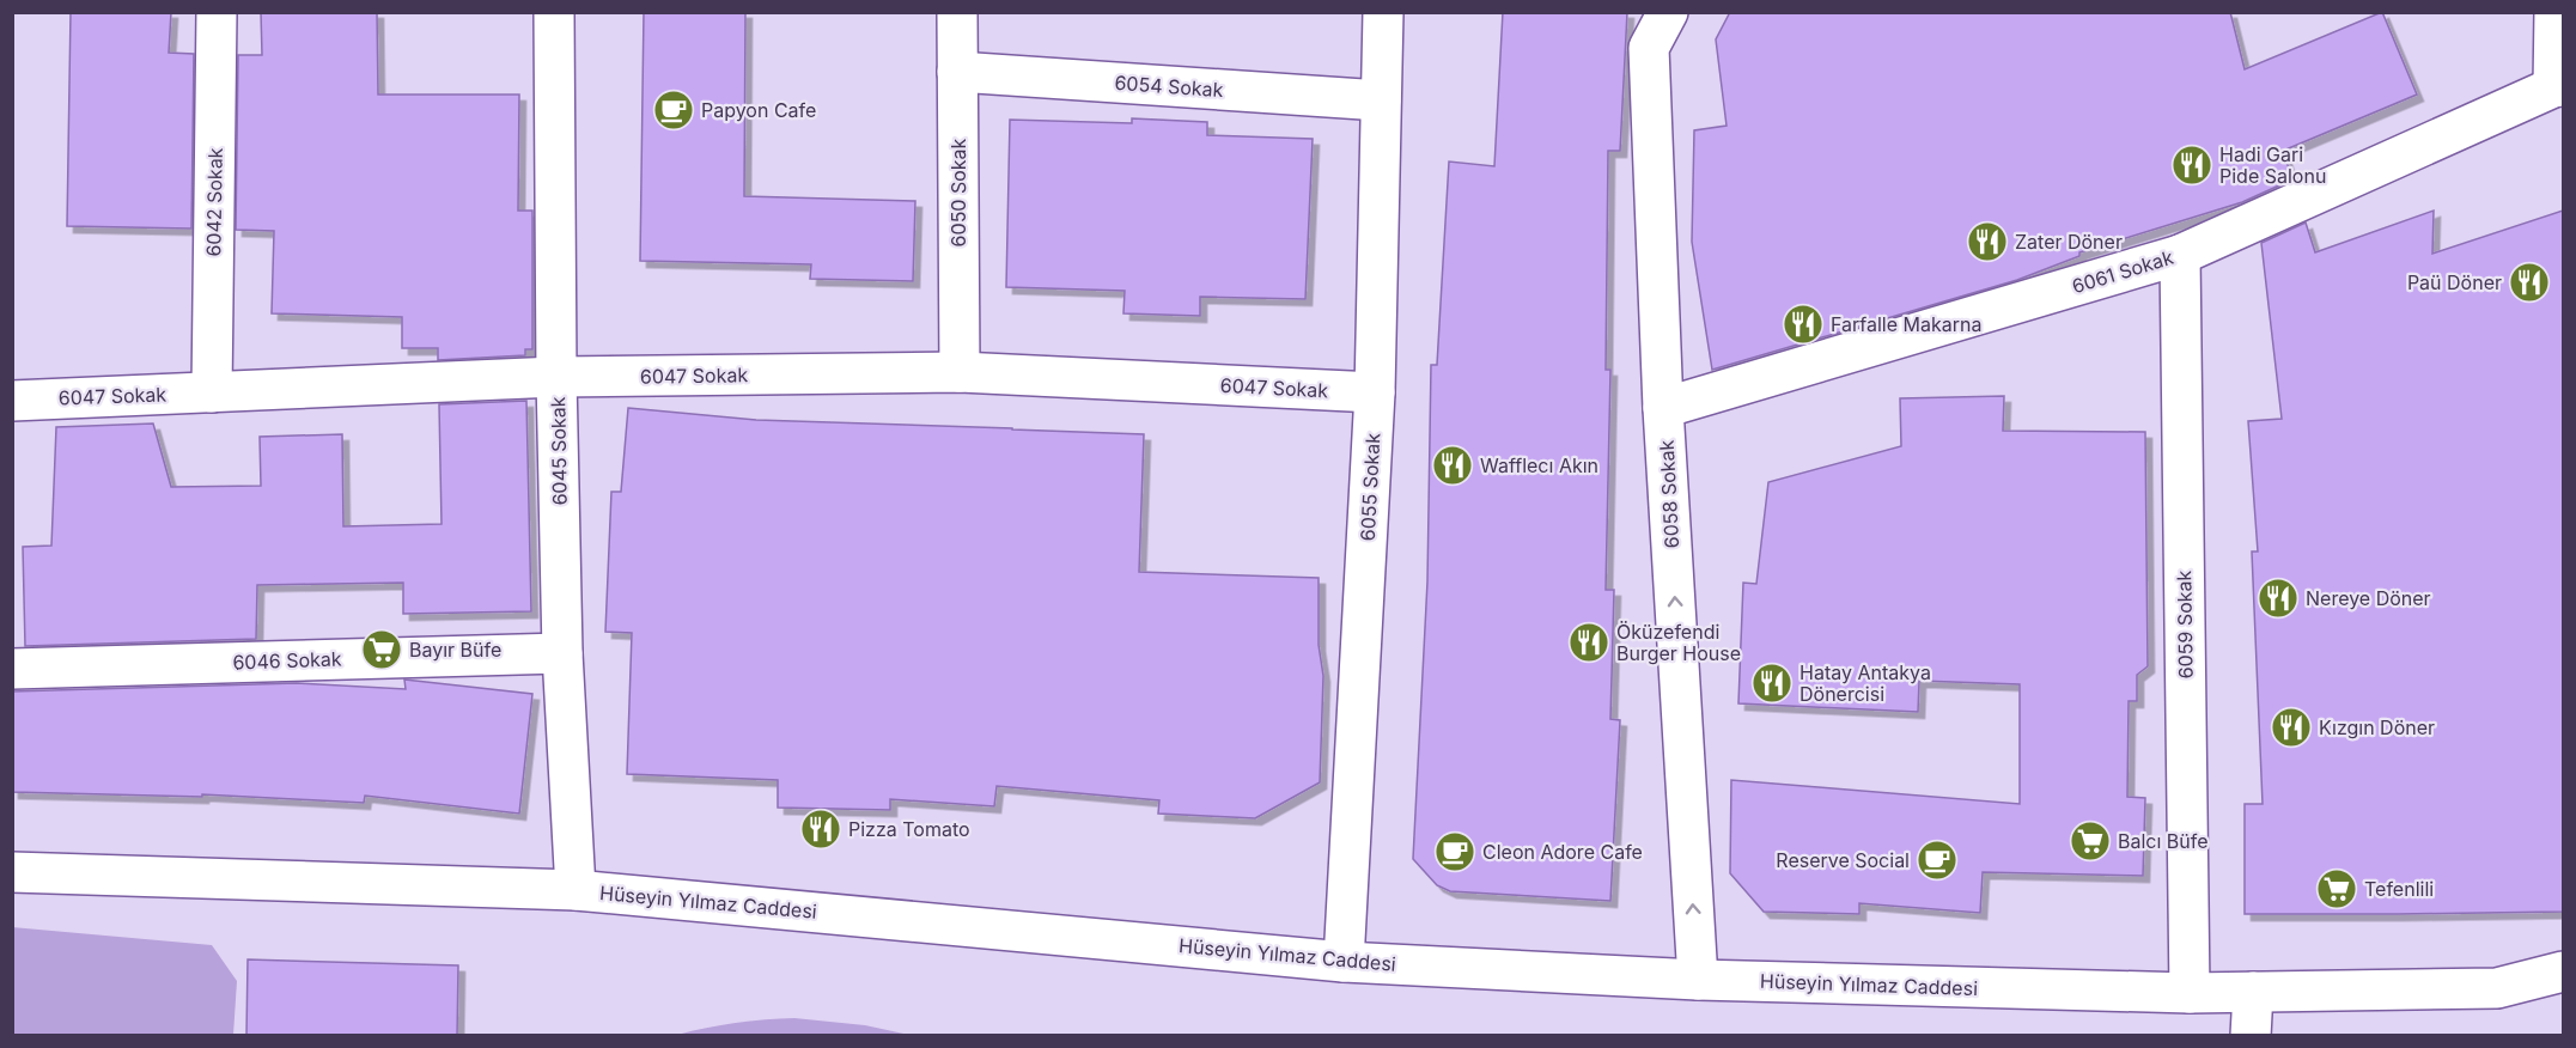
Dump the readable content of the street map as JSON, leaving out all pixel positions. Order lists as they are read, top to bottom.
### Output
{
  "streets": {
    "street": [
      "6054 Sokak",
      "6050 Sokak",
      "6042 Sokak",
      "6061 Sokak",
      "6047 Sokak",
      "6045 Sokak",
      "6055 Sokak",
      "6058 Sokak",
      "6059 Sokak",
      "6046 Sokak",
      "Hüseyin Yılmaz Caddesi"
    ]
  },
  "crossings": [
    ["6054 Sokak", "6050 Sokak"],
    ["6054 Sokak", "6055 Sokak"],
    ["6050 Sokak", "6047 Sokak"],
    ["6042 Sokak", "6047 Sokak"],
    ["6061 Sokak", "6058 Sokak"],
    ["6061 Sokak", "6059 Sokak"],
    ["6047 Sokak", "6045 Sokak"],
    ["6047 Sokak", "6055 Sokak"],
    ["6045 Sokak", "6046 Sokak"],
    ["6045 Sokak", "Hüseyin Yılmaz Caddesi"],
    ["6055 Sokak", "Hüseyin Yılmaz Caddesi"],
    ["6058 Sokak", "Hüseyin Yılmaz Caddesi"],
    ["6059 Sokak", "Hüseyin Yılmaz Caddesi"]
  ],
  "one_way": ["6058 Sokak"],
  "places": {
    "cafe": ["Papyon Cafe", "Cleon Adore Cafe", "Reserve Social"],
    "restaurant": [
      "Hadi Gari Pide Salonu",
      "Zater Döner",
      "Paü Döner",
      "Farfalle Makarna",
      "Wafflecı Akın",
      "Nereye Döner",
      "Öküzefendi Burger House",
      "Hatay Antakya Dönercisi",
      "Kızgın Döner",
      "Pizza Tomato"
    ],
    "supermarket": ["Bayır Büfe", "Balcı Büfe", "Tefenlili"]
  }
}
